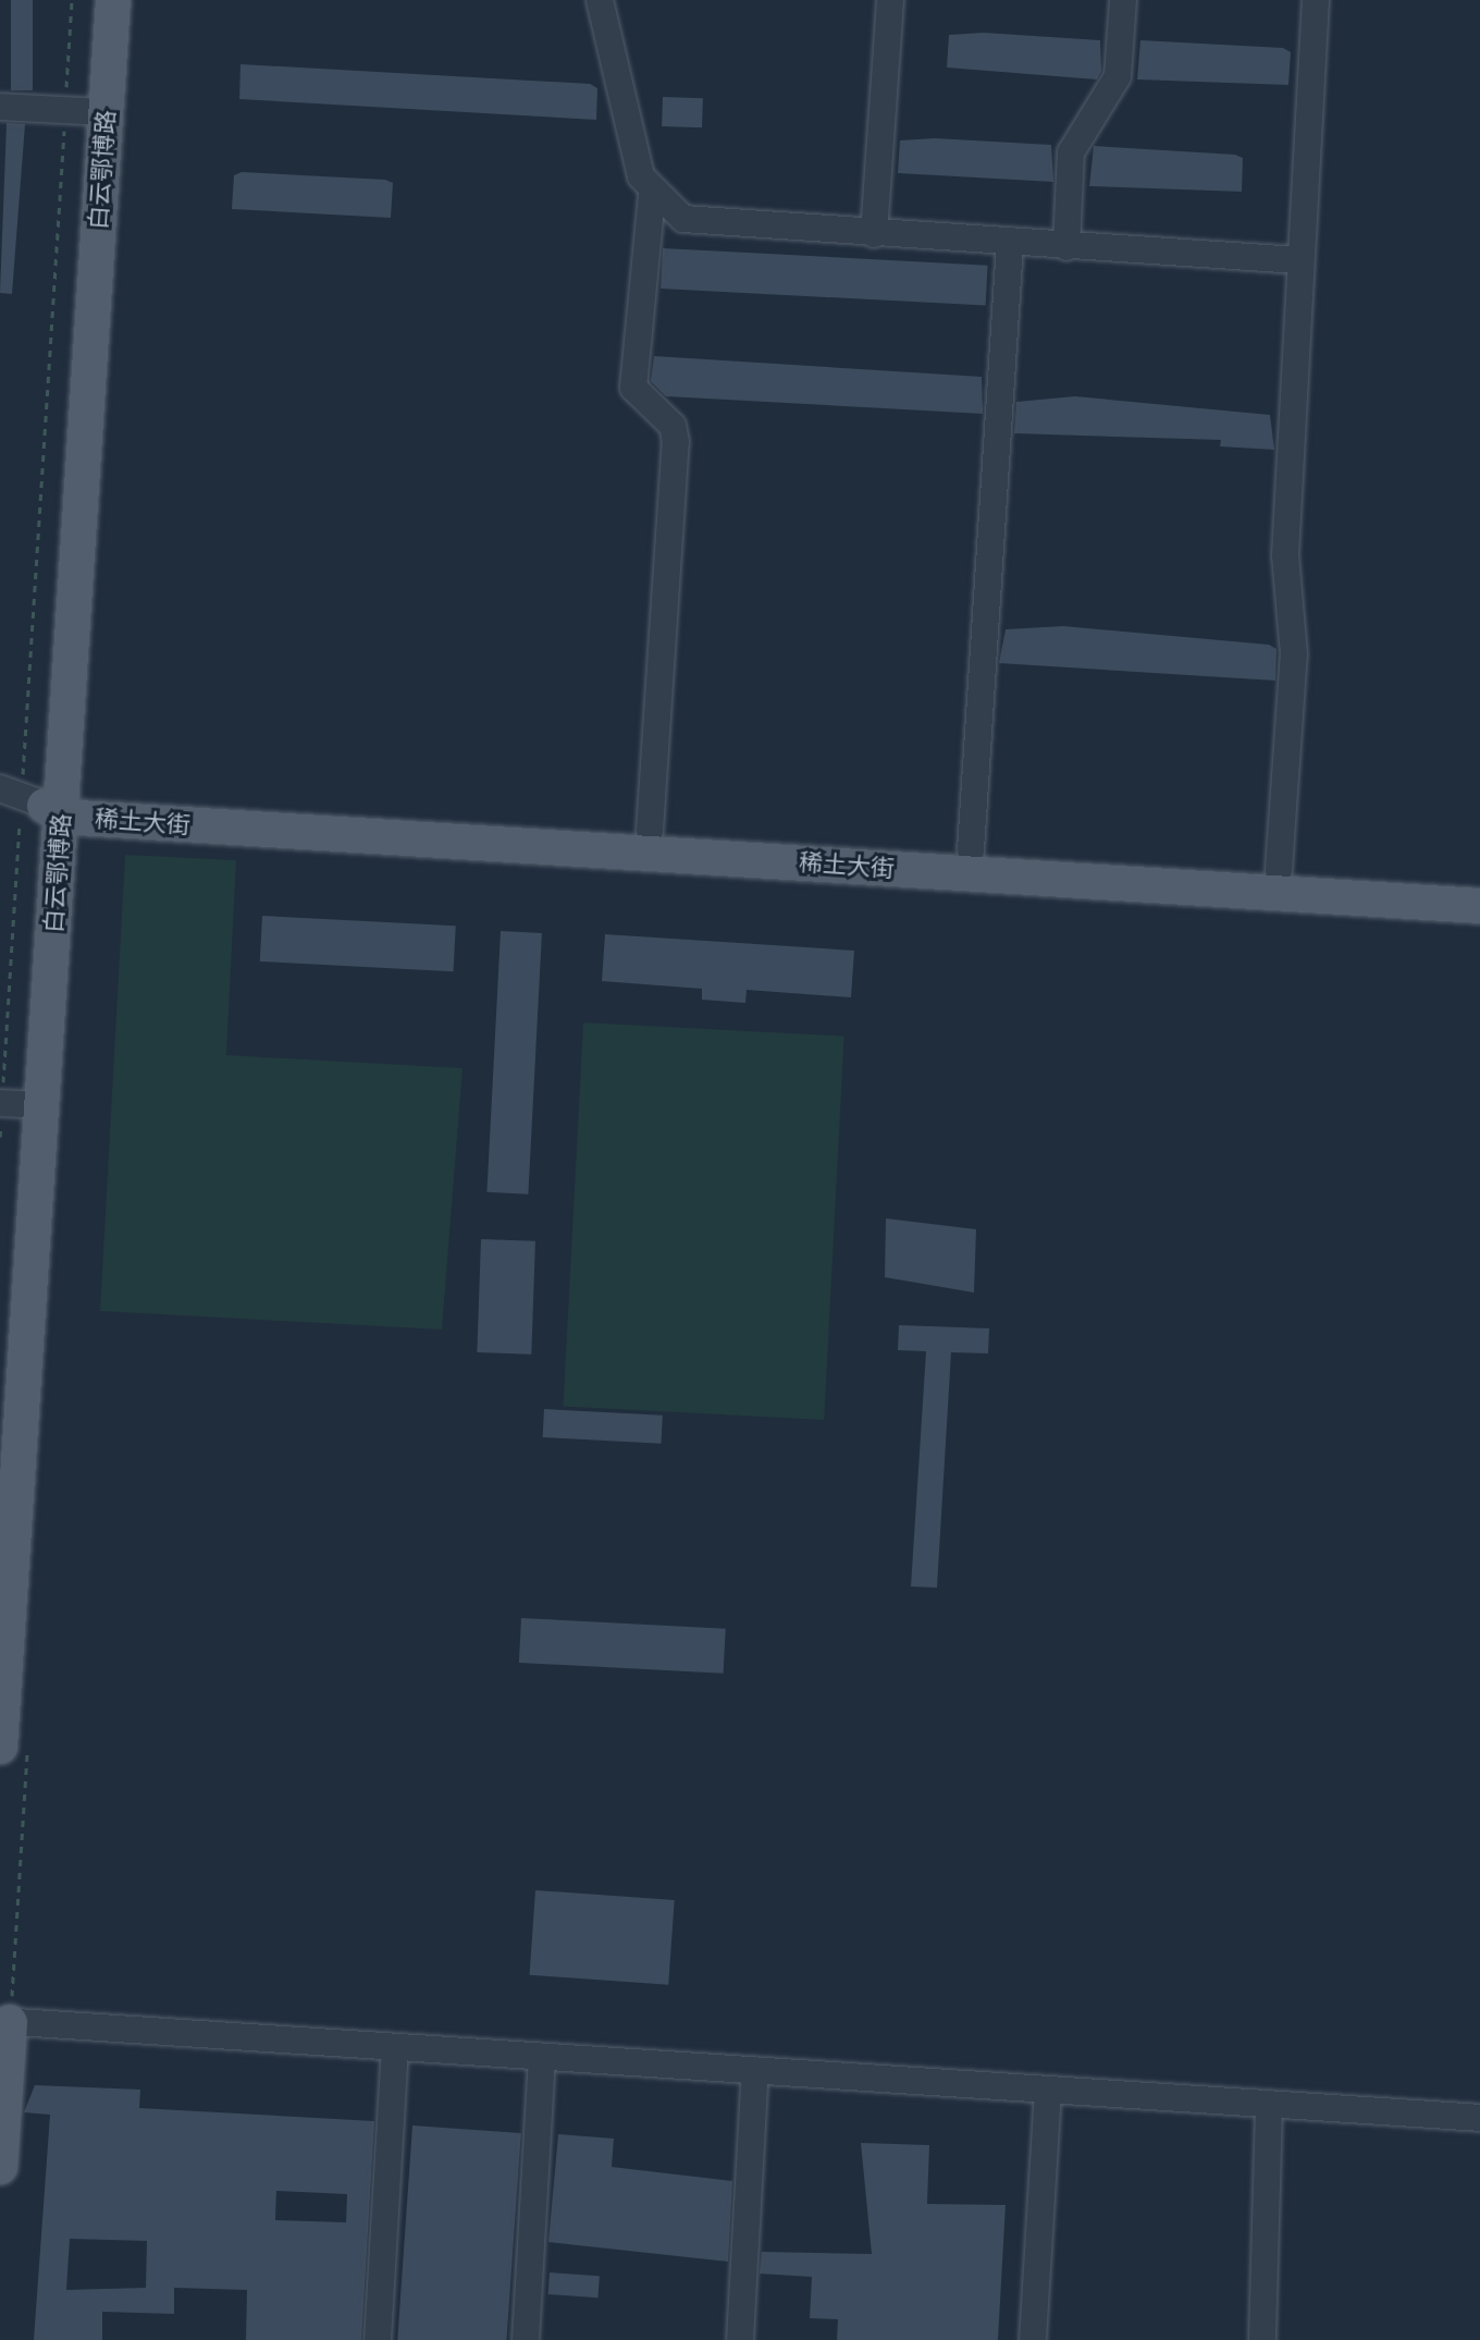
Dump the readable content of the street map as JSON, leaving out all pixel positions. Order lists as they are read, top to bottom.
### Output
{
  "streets": {
    "main road": ["白云鄂博路", "稀土大街"]
  },
  "crossings": [
    ["白云鄂博路", "稀土大街"]
  ]
}
